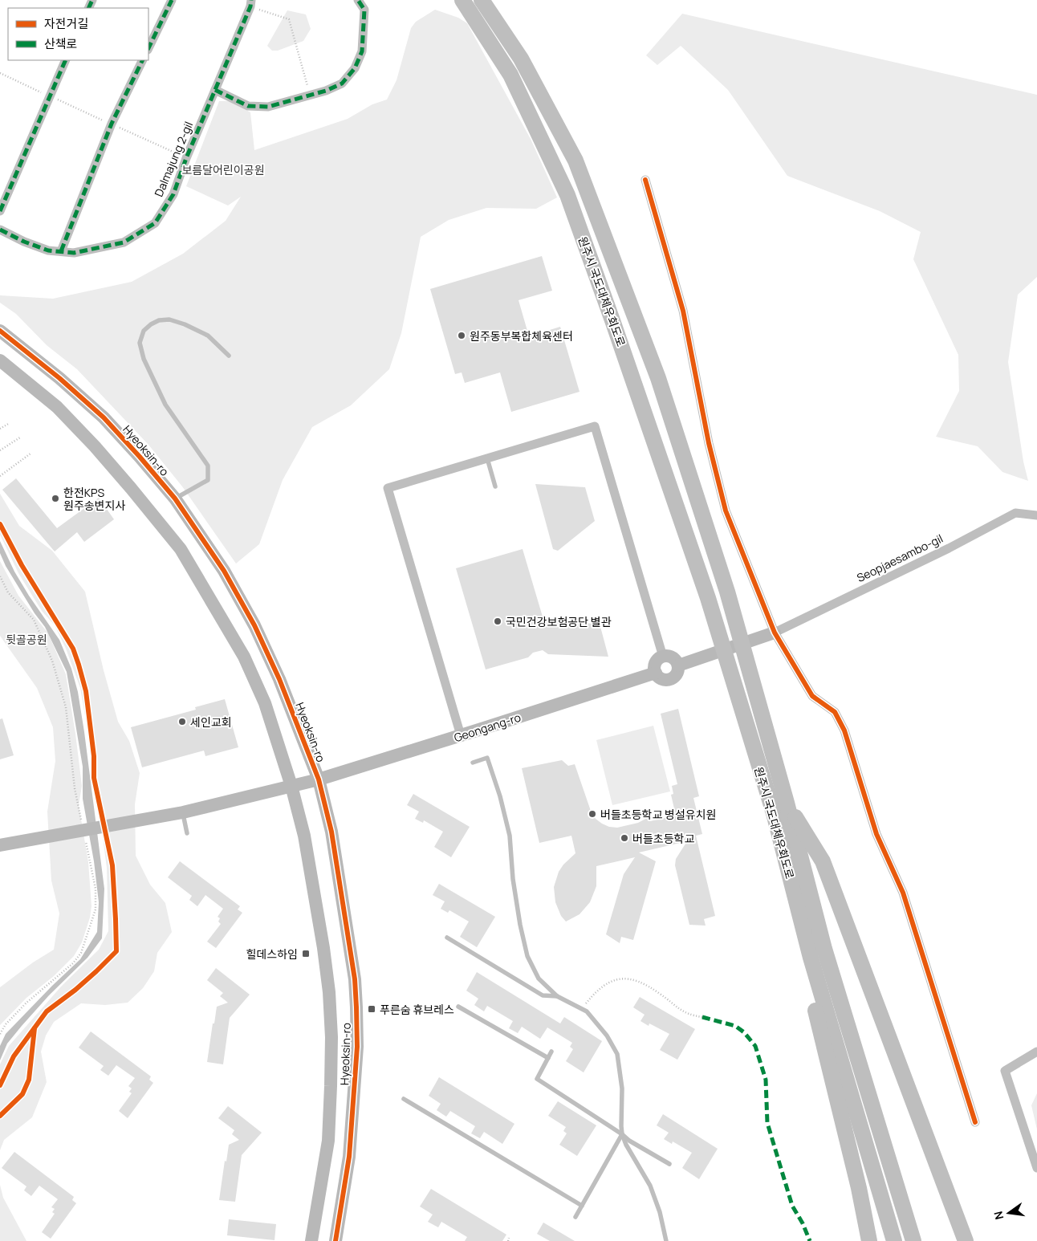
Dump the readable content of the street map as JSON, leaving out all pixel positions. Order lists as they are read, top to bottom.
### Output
{
  "streets": {
    "highway": ["원주시 국도대체우회도로"],
    "street": [
      "Dalmajung 2-gil",
      "Hyeoksin-ro",
      "Seopjaesambo-gil",
      "Geongang-ro"
    ]
  },
  "crossings": [
    ["Hyeoksin-ro", "Geongang-ro"]
  ],
  "parks": ["보름달어린이공원", "뒷골공원"],
  "places": {
    "other": [
      "원주동부복합체육센터",
      "한전KPS 원주송변지사",
      "국민건강보험공단 별관",
      "세인교회",
      "버들초등학교 병설유치원",
      "버들초등학교"
    ],
    "transit": ["힐데스하임", "푸른숨 휴브레스"]
  },
  "legend": ["자전거길", "산책로"],
  "north": "left"
}
